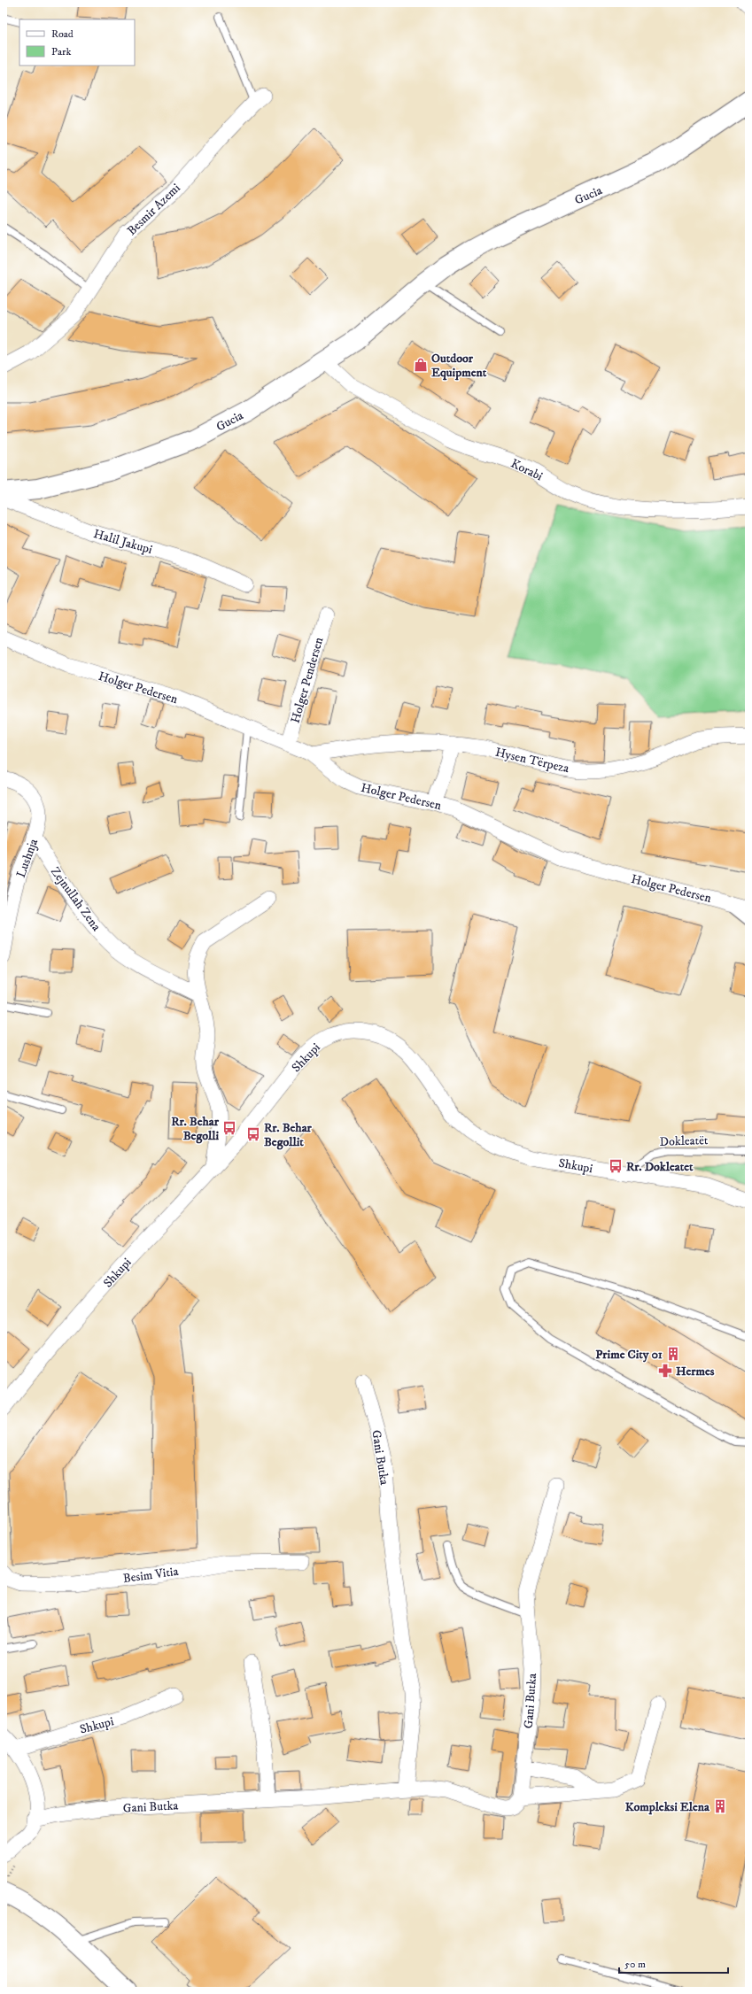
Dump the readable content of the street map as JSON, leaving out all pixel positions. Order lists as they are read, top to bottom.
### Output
{
  "streets": {
    "street": [
      "Gucia",
      "Besmir Azemi",
      "Korabi",
      "Halil Jakupi",
      "Holger Pendersen",
      "Holger Pedersen",
      "Hysen Tërpeza",
      "Lushnja",
      "Zejnullah Zena",
      "Shkupi",
      "Gani Butka",
      "Besim Vitia"
    ],
    "lane": ["Dokleatët"]
  },
  "crossings": [
    ["Gucia", "Korabi"],
    ["Holger Pendersen", "Holger Pedersen"],
    ["Holger Pedersen", "Hysen Tërpeza"],
    ["Lushnja", "Zejnullah Zena"],
    ["Shkupi", "Dokleatët"]
  ],
  "places": {
    "shop": ["Outdoor Equipment"],
    "bus stop": ["Rr. Behar Begolli", "Rr. Behar Begollit", "Rr. Dokleatet"],
    "building": ["Prime City 01", "Kompleksi Elena"],
    "pharmacy": ["Hermes"]
  },
  "legend": ["Road", "Park"],
  "scale_bar": "50 m"
}
